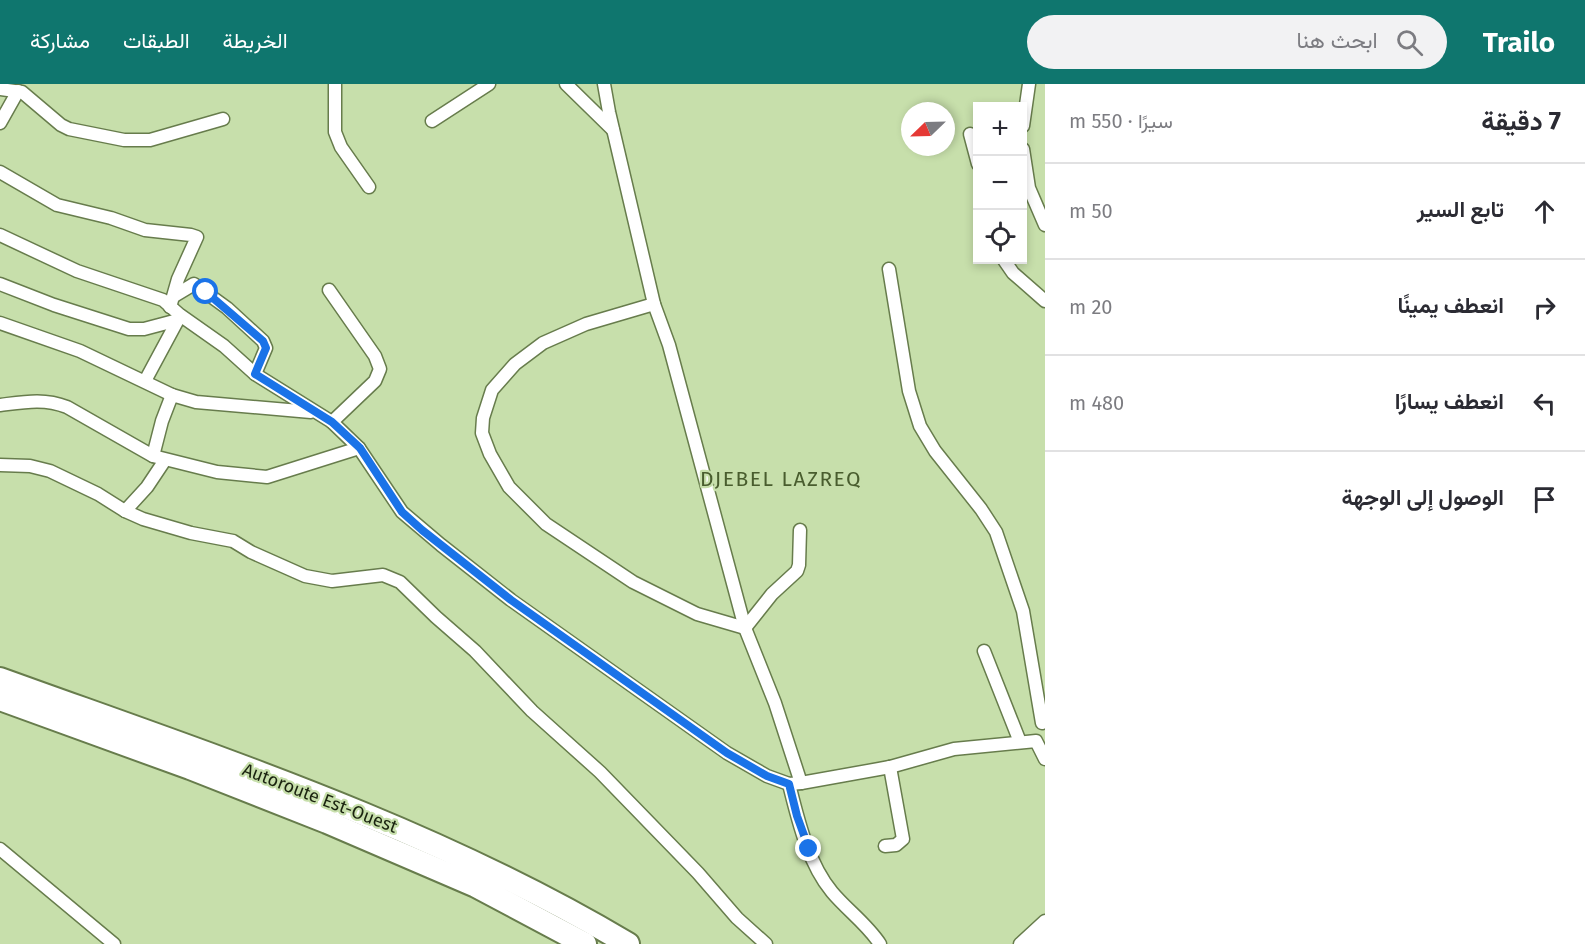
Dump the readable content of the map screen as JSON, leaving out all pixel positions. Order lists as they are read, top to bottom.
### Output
{
  "streets": {
    "highway": ["Autoroute Est-Ouest"]
  },
  "districts": ["DJEBEL LAZREQ"],
  "north": "bottom left",
  "page": {
    "header": "Trailo",
    "search": "ابحث هنا",
    "nav": ["الخريطة", "الطبقات", "مشاركة"],
    "heading": ["7 دقيقة", "سيرًا · 550 m"],
    "map_buttons": ["+", "−"],
    "list": [
      ["تابع السير", "50 m"],
      ["انعطف يمينًا", "20 m"],
      ["انعطف يسارًا", "480 m"],
      "الوصول إلى الوجهة"
    ]
  }
}
